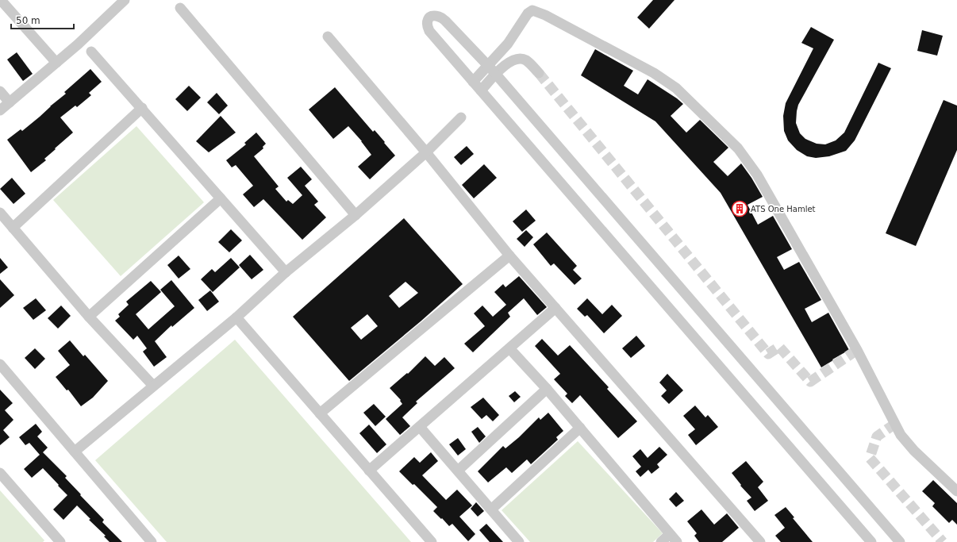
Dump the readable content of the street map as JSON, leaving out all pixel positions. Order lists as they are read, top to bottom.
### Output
{
  "places": {
    "building": ["ATS One Hamlet"]
  },
  "scale_bar": "50 m"
}
